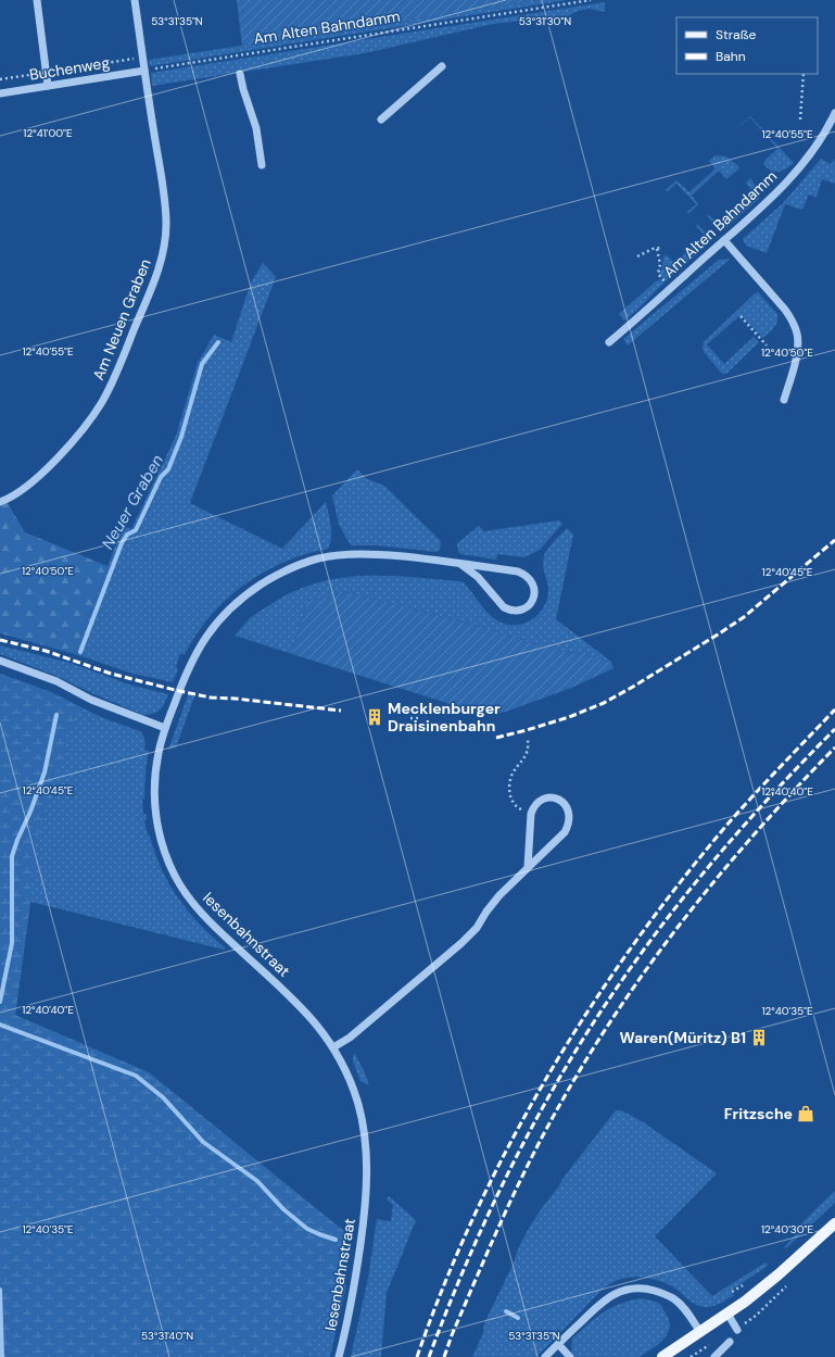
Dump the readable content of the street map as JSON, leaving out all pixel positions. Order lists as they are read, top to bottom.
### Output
{
  "streets": {
    "street": [
      "Am Alten Bahndamm",
      "Buchenweg",
      "Am Neuen Graben",
      "Iesenbahnstraat"
    ]
  },
  "crossings": [
    ["Am Alten Bahndamm", "Buchenweg"],
    ["Am Alten Bahndamm", "Am Neuen Graben"],
    ["Buchenweg", "Am Neuen Graben"]
  ],
  "water": ["Neuer Graben"],
  "places": {
    "building": ["Mecklenburger Draisinenbahn", "Waren(Müritz) B1"],
    "shop": ["Fritzsche"]
  },
  "legend": ["Straße", "Bahn"],
  "coordinates": [
    "53°31'35\"N",
    "53°31'30\"N",
    "12°41'00\"E",
    "12°40'55\"E",
    "12°40'50\"E",
    "12°40'45\"E",
    "12°40'40\"E",
    "12°40'35\"E",
    "12°40'30\"E",
    "53°31'40\"N"
  ]
}
